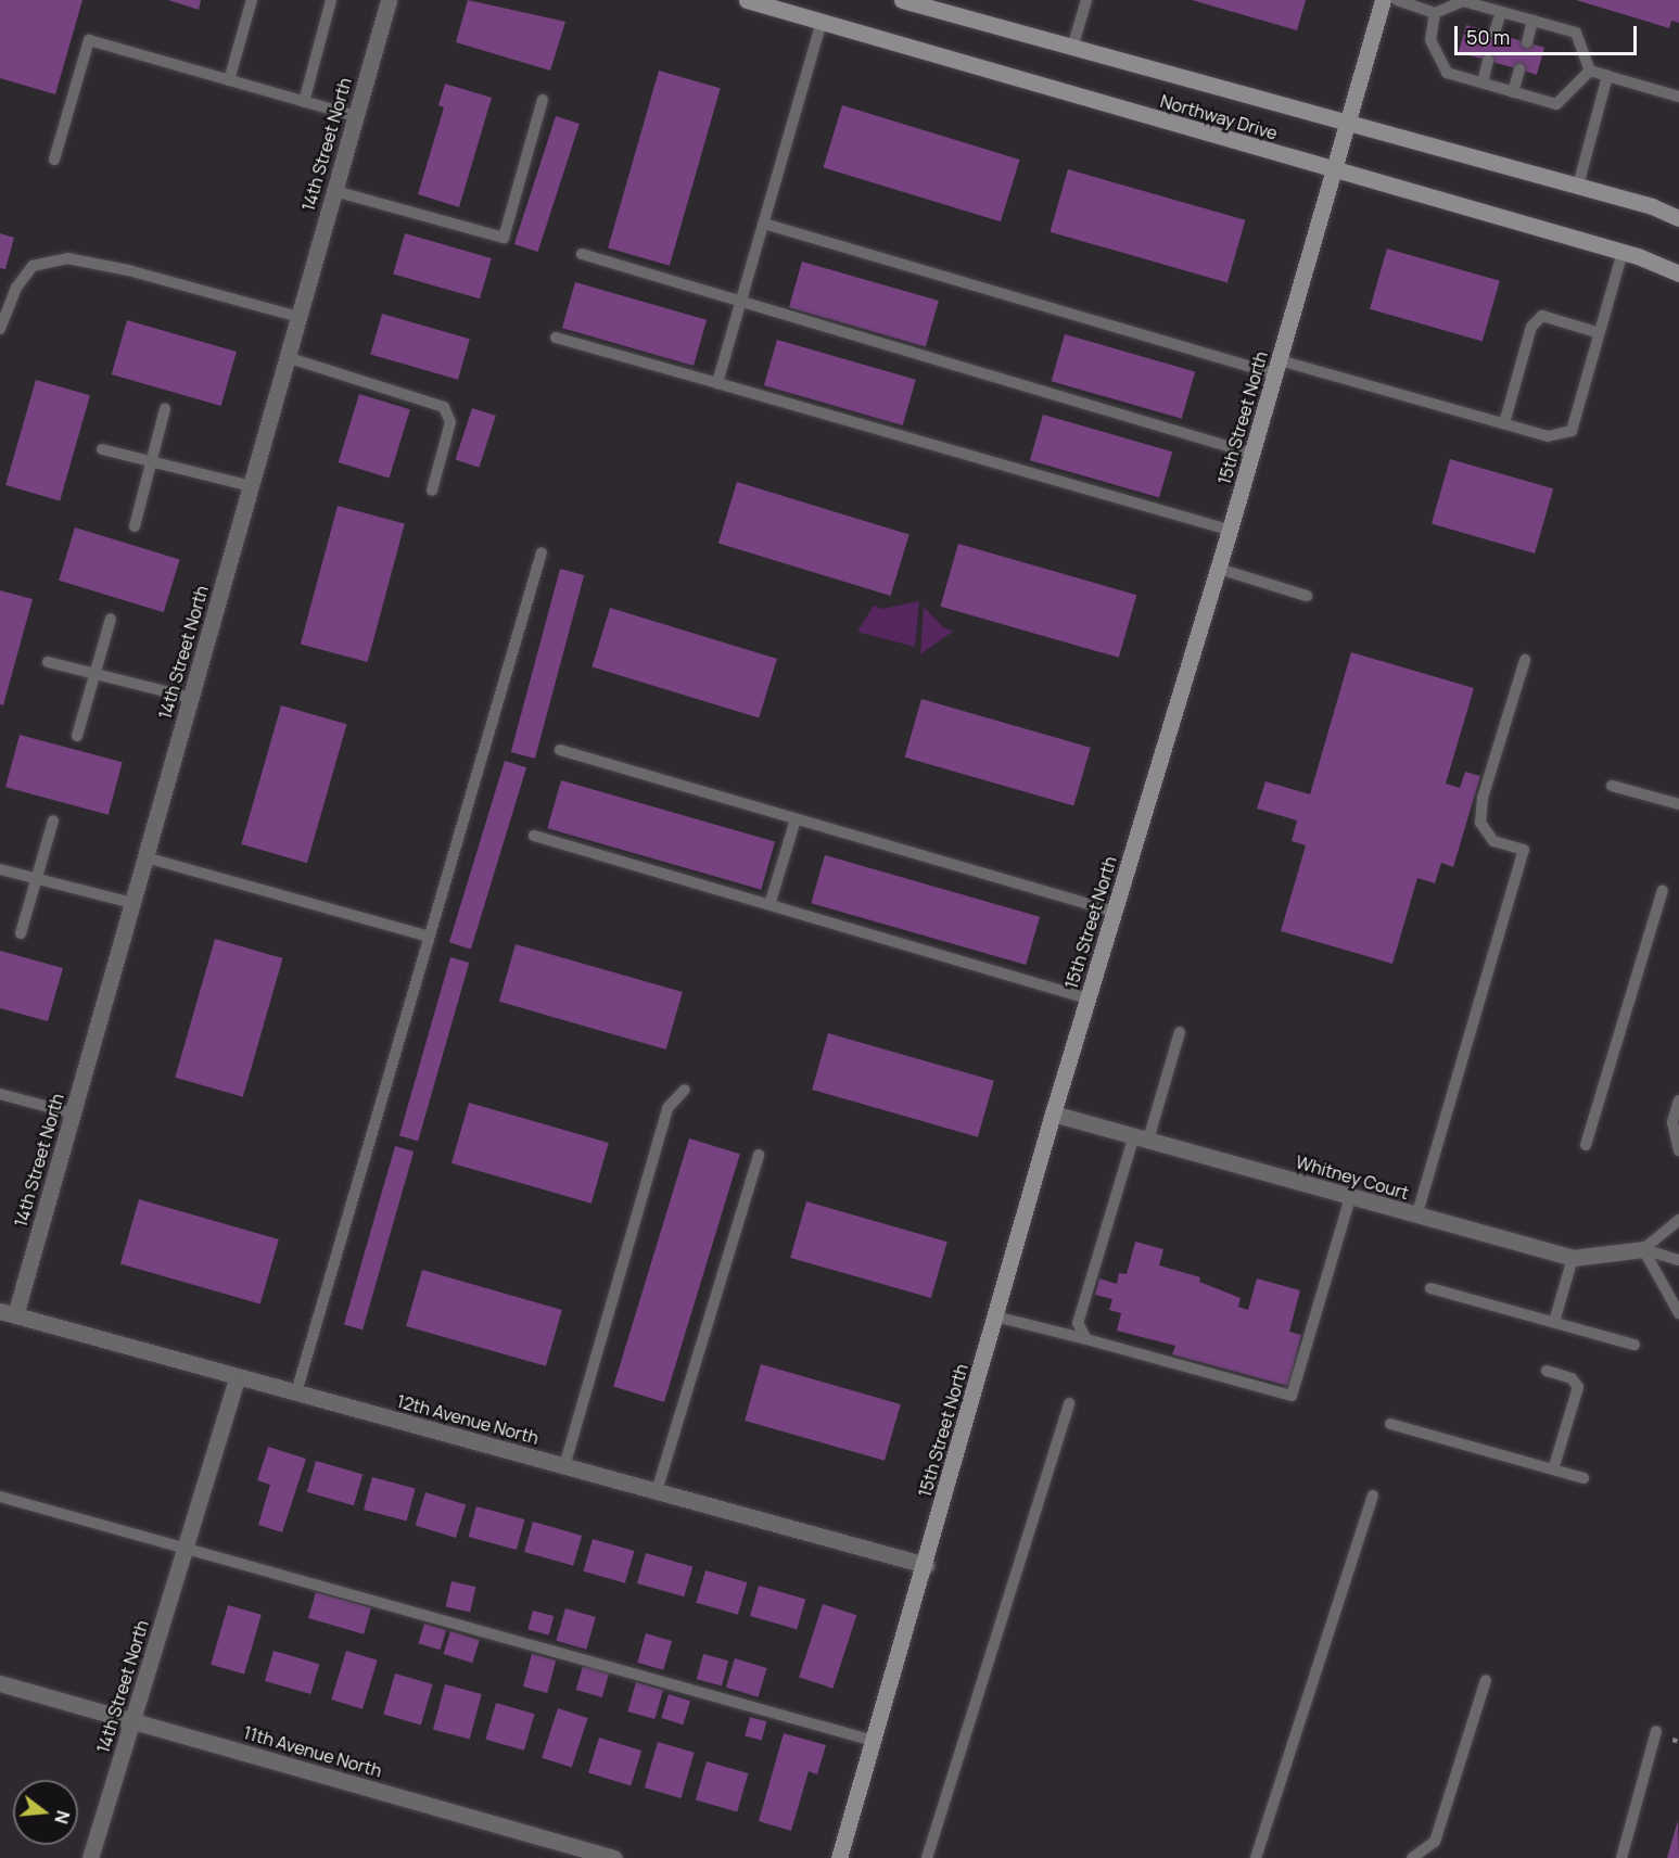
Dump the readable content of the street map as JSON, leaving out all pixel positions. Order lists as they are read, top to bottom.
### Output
{
  "streets": {
    "street": [
      "Northway Drive",
      "14th Street North",
      "15th Street North",
      "Whitney Court",
      "12th Avenue North",
      "11th Avenue North"
    ]
  },
  "crossings": [
    ["Northway Drive", "15th Street North"],
    ["14th Street North", "12th Avenue North"],
    ["14th Street North", "11th Avenue North"],
    ["15th Street North", "Whitney Court"],
    ["15th Street North", "12th Avenue North"]
  ],
  "scale_bar": "50 m",
  "north": "right"
}
